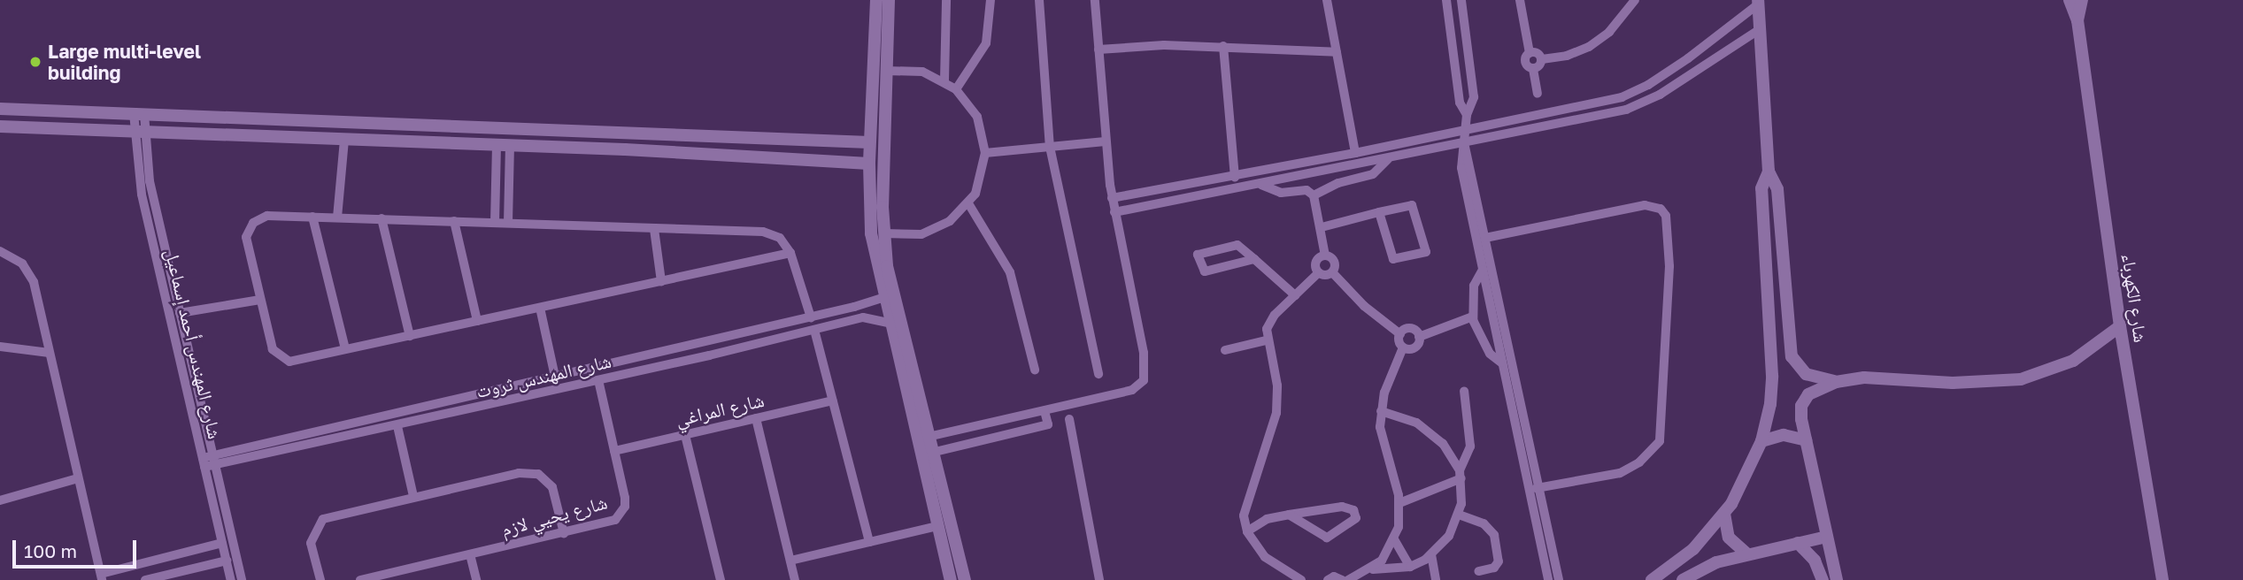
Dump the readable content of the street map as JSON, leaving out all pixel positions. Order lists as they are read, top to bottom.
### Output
{
  "streets": {
    "street": [
      "شارع الكهرباء",
      "شارع المهندس أحمد إسماعيل",
      "شارع المهندس ثروت",
      "شارع المراغي",
      "شارع يحيي لازم"
    ]
  },
  "crossings": [
    ["شارع المهندس أحمد إسماعيل", "شارع المهندس ثروت"],
    ["شارع المهندس ثروت", "شارع يحيي لازم"],
    ["شارع المراغي", "شارع يحيي لازم"]
  ],
  "places": ["Large multi-level building"],
  "scale_bar": "100 m"
}
